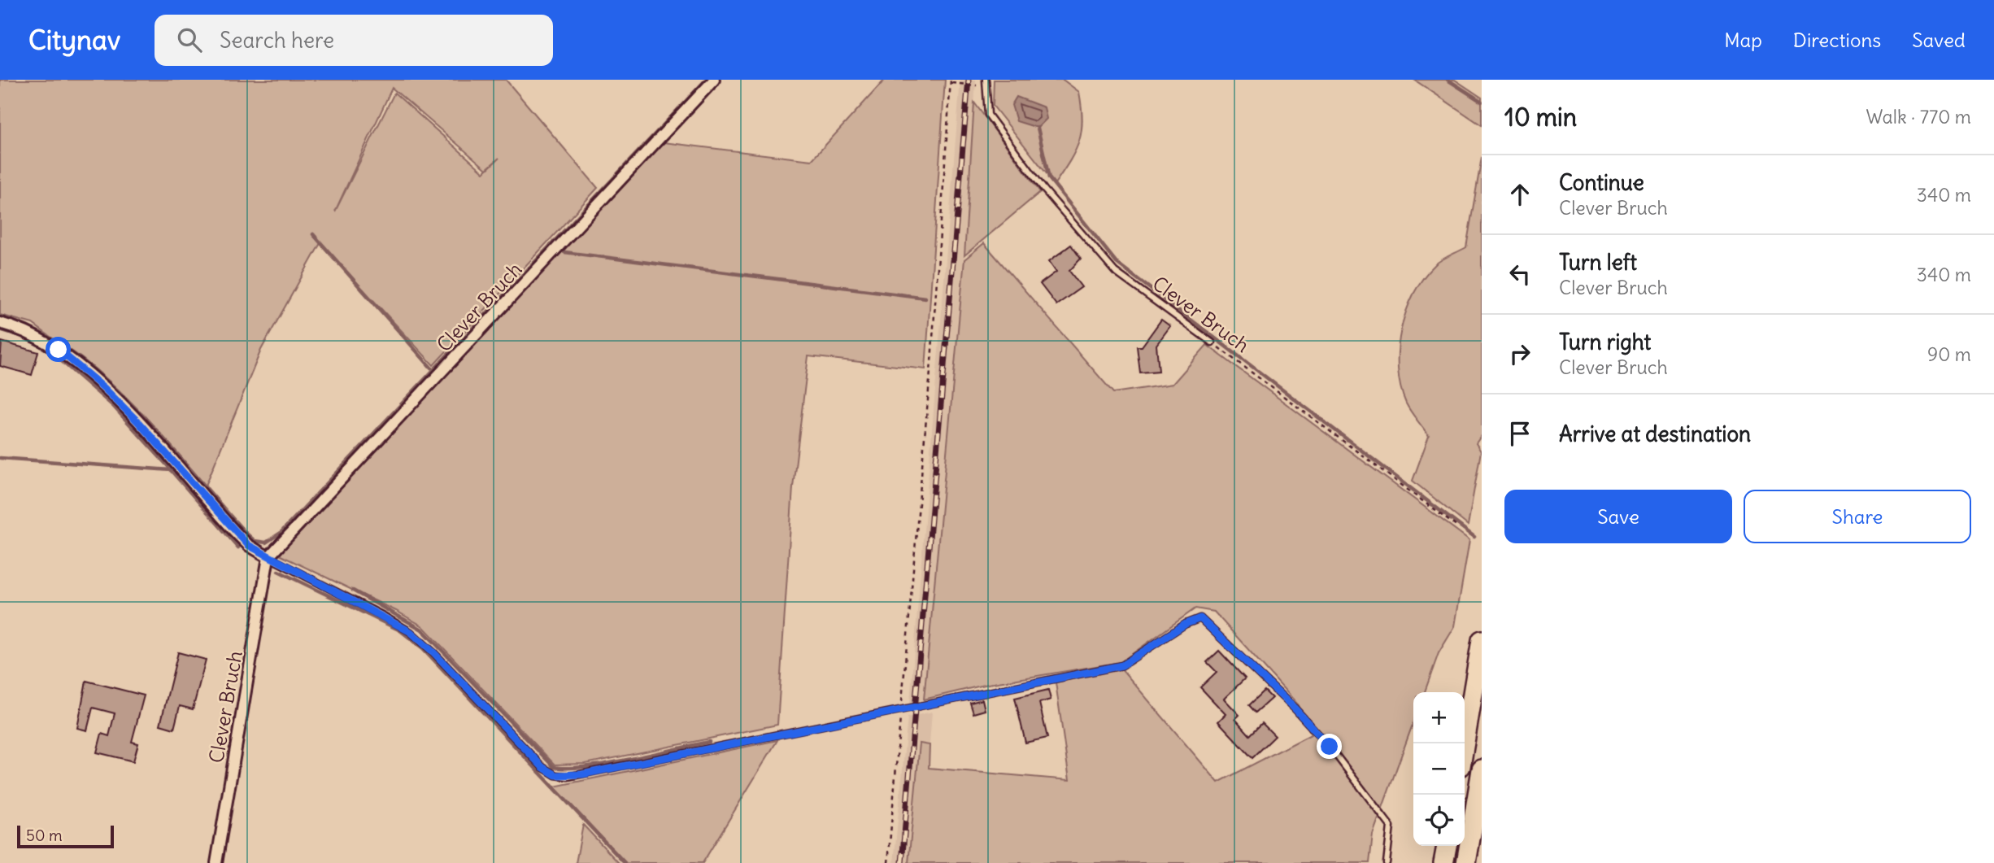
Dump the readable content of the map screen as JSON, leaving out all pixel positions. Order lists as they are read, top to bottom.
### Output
{
  "streets": {
    "street": ["Clever Bruch"]
  },
  "scale_bar": "50 m",
  "page": {
    "header": "Citynav",
    "search": "Search here",
    "nav": ["Map", "Directions", "Saved"],
    "heading": ["10 min", "Walk · 770 m"],
    "list": [
      ["Continue", "Clever Bruch", "340 m"],
      ["Turn left", "Clever Bruch", "340 m"],
      ["Turn right", "Clever Bruch", "90 m"],
      "Arrive at destination"
    ],
    "buttons": ["Save", "Share"],
    "map_buttons": ["+", "−"],
    "scale": "50 m"
  }
}
